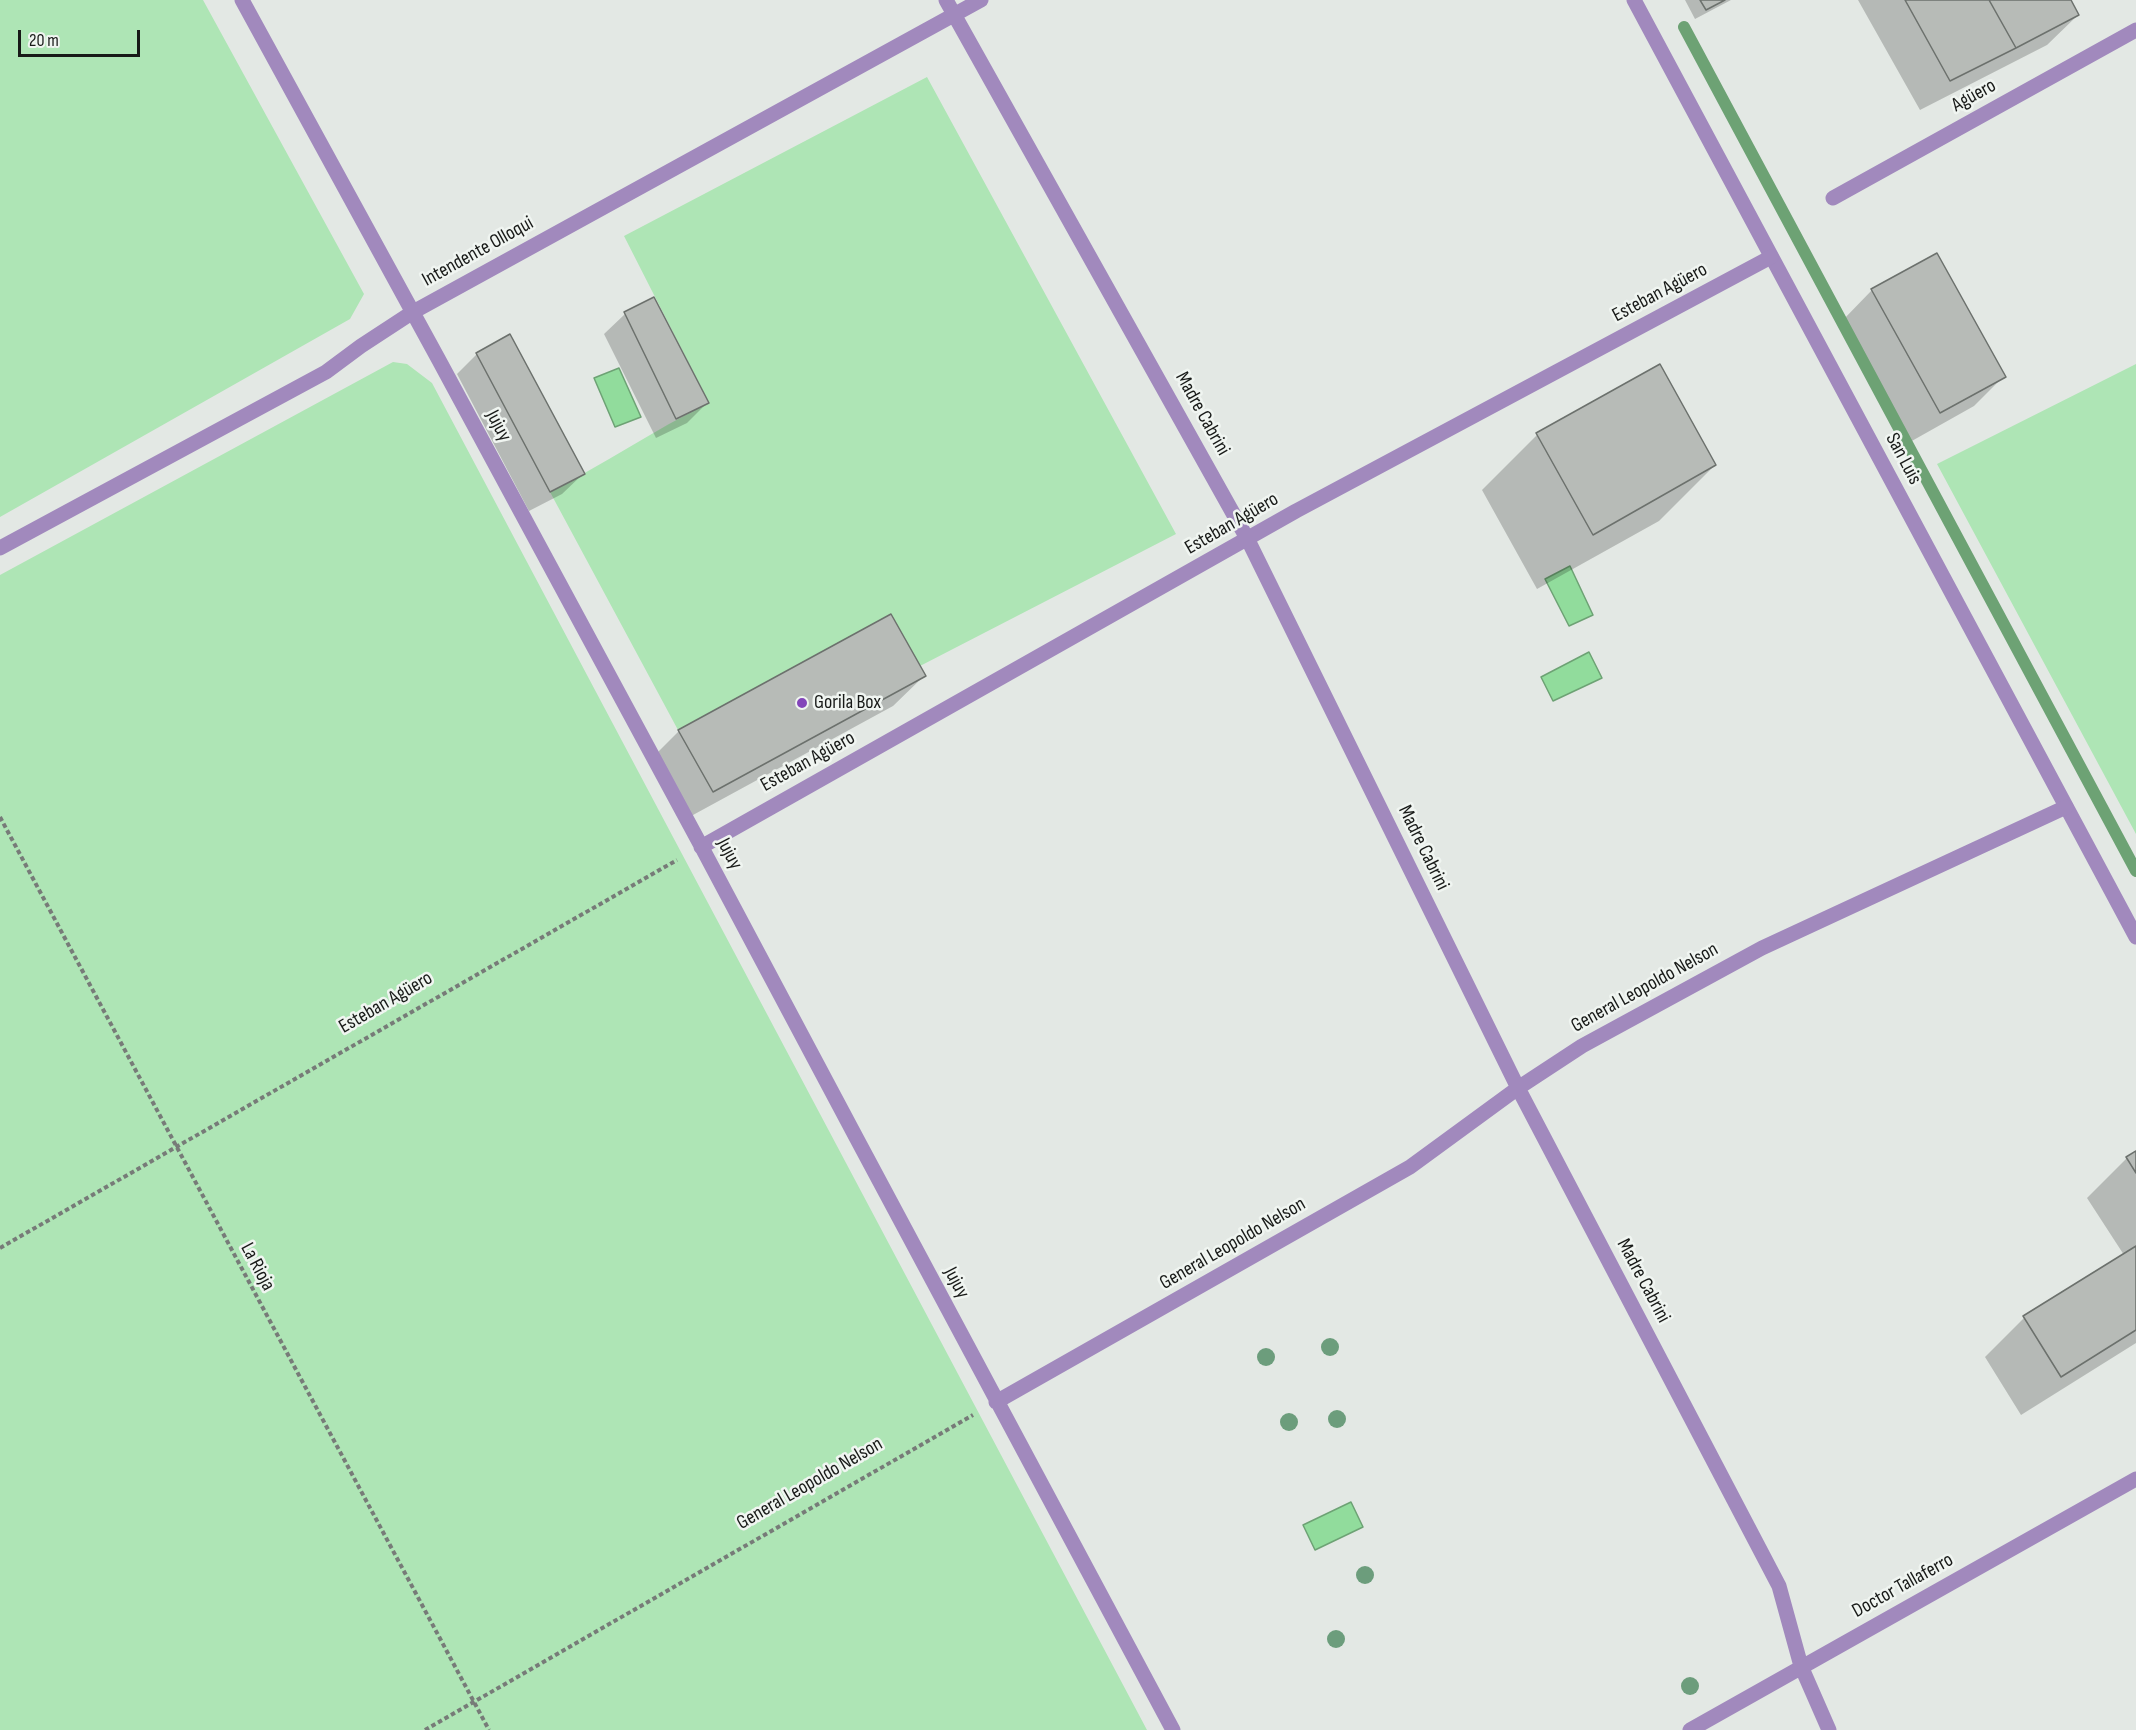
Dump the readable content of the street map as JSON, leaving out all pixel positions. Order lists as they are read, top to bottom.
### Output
{
  "streets": {
    "street": [
      "Agüero",
      "Intendente Olloqui",
      "Esteban Agüero",
      "Madre Cabrini",
      "Jujuy",
      "San Luis",
      "General Leopoldo Nelson",
      "Doctor Tallaferro"
    ],
    "path": ["La Rioja"]
  },
  "crossings": [
    ["Intendente Olloqui", "Madre Cabrini"],
    ["Intendente Olloqui", "Jujuy"],
    ["Esteban Agüero", "Madre Cabrini"],
    ["Esteban Agüero", "Jujuy"],
    ["Esteban Agüero", "San Luis"],
    ["Esteban Agüero", "La Rioja"],
    ["Madre Cabrini", "General Leopoldo Nelson"],
    ["Madre Cabrini", "Doctor Tallaferro"],
    ["Jujuy", "General Leopoldo Nelson"],
    ["San Luis", "General Leopoldo Nelson"],
    ["General Leopoldo Nelson", "La Rioja"]
  ],
  "places": ["Gorila Box"],
  "scale_bar": "20 m"
}
